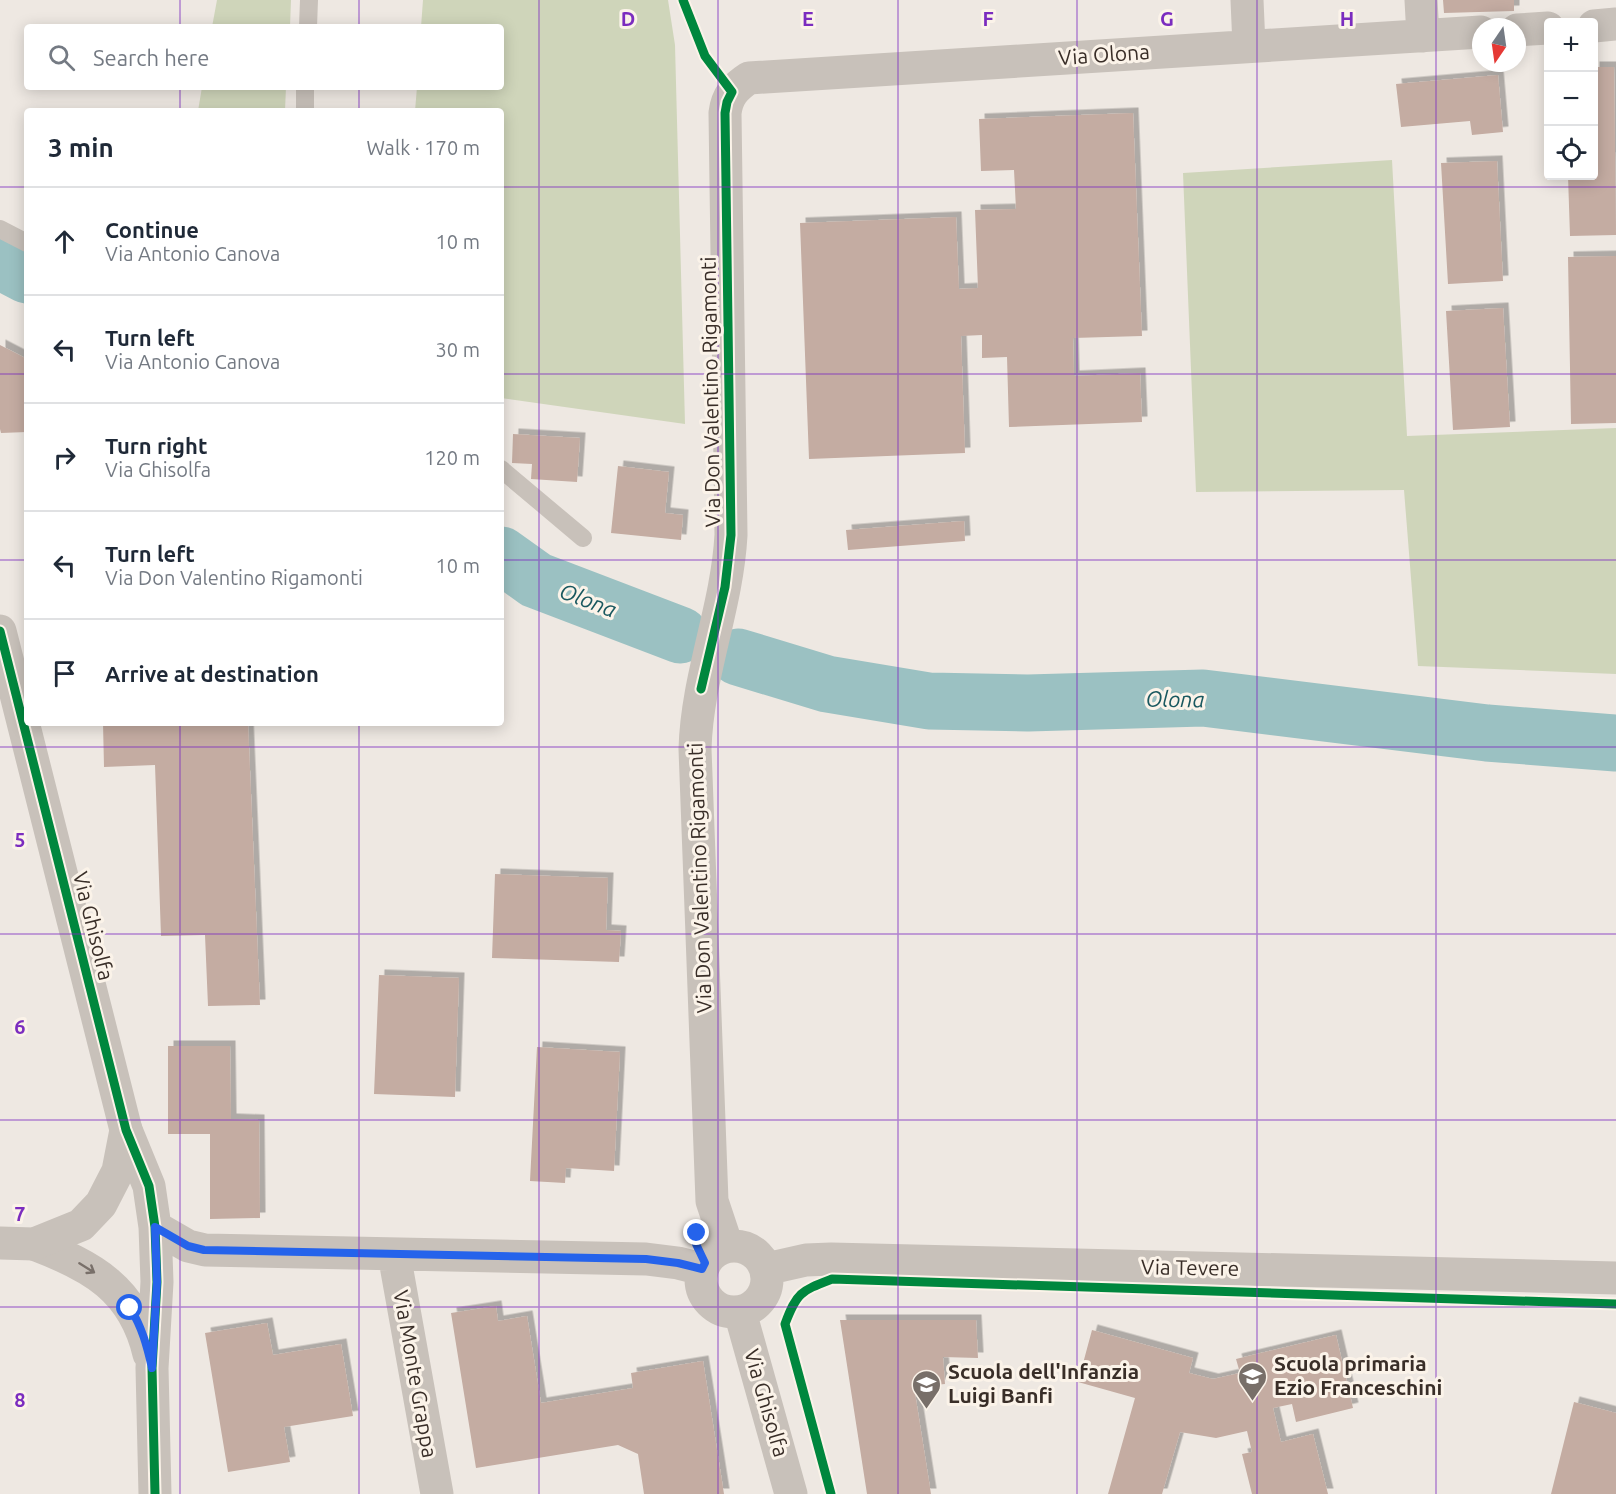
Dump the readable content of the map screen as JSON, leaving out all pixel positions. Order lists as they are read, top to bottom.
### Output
{
  "streets": {
    "street": [
      "Via Olona",
      "Via Don Valentino Rigamonti",
      "Via Ghisolfa",
      "Via Tevere",
      "Via Monte Grappa"
    ]
  },
  "crossings": [
    ["Via Olona", "Via Don Valentino Rigamonti"],
    ["Via Don Valentino Rigamonti", "Via Ghisolfa"],
    ["Via Don Valentino Rigamonti", "Via Tevere"],
    ["Via Ghisolfa", "Via Tevere"]
  ],
  "water": ["Olona"],
  "places": {
    "school or university": ["Scuola primaria Ezio Franceschini", "Scuola dell'Infanzia Luigi Banfi"]
  },
  "north": "bottom",
  "page": {
    "map_buttons": ["+", "−"],
    "search": "Search here",
    "heading": ["3 min", "Walk · 170 m"],
    "list": [
      ["Continue", "Via Antonio Canova", "10 m"],
      ["Turn left", "Via Antonio Canova", "30 m"],
      ["Turn right", "Via Ghisolfa", "120 m"],
      ["Turn left", "Via Don Valentino Rigamonti", "10 m"],
      "Arrive at destination"
    ]
  },
  "grid": {
    "columns": [
      "D",
      "E",
      "F",
      "G",
      "H"
    ],
    "rows": [
      "5",
      "6",
      "7",
      "8"
    ]
  }
}
